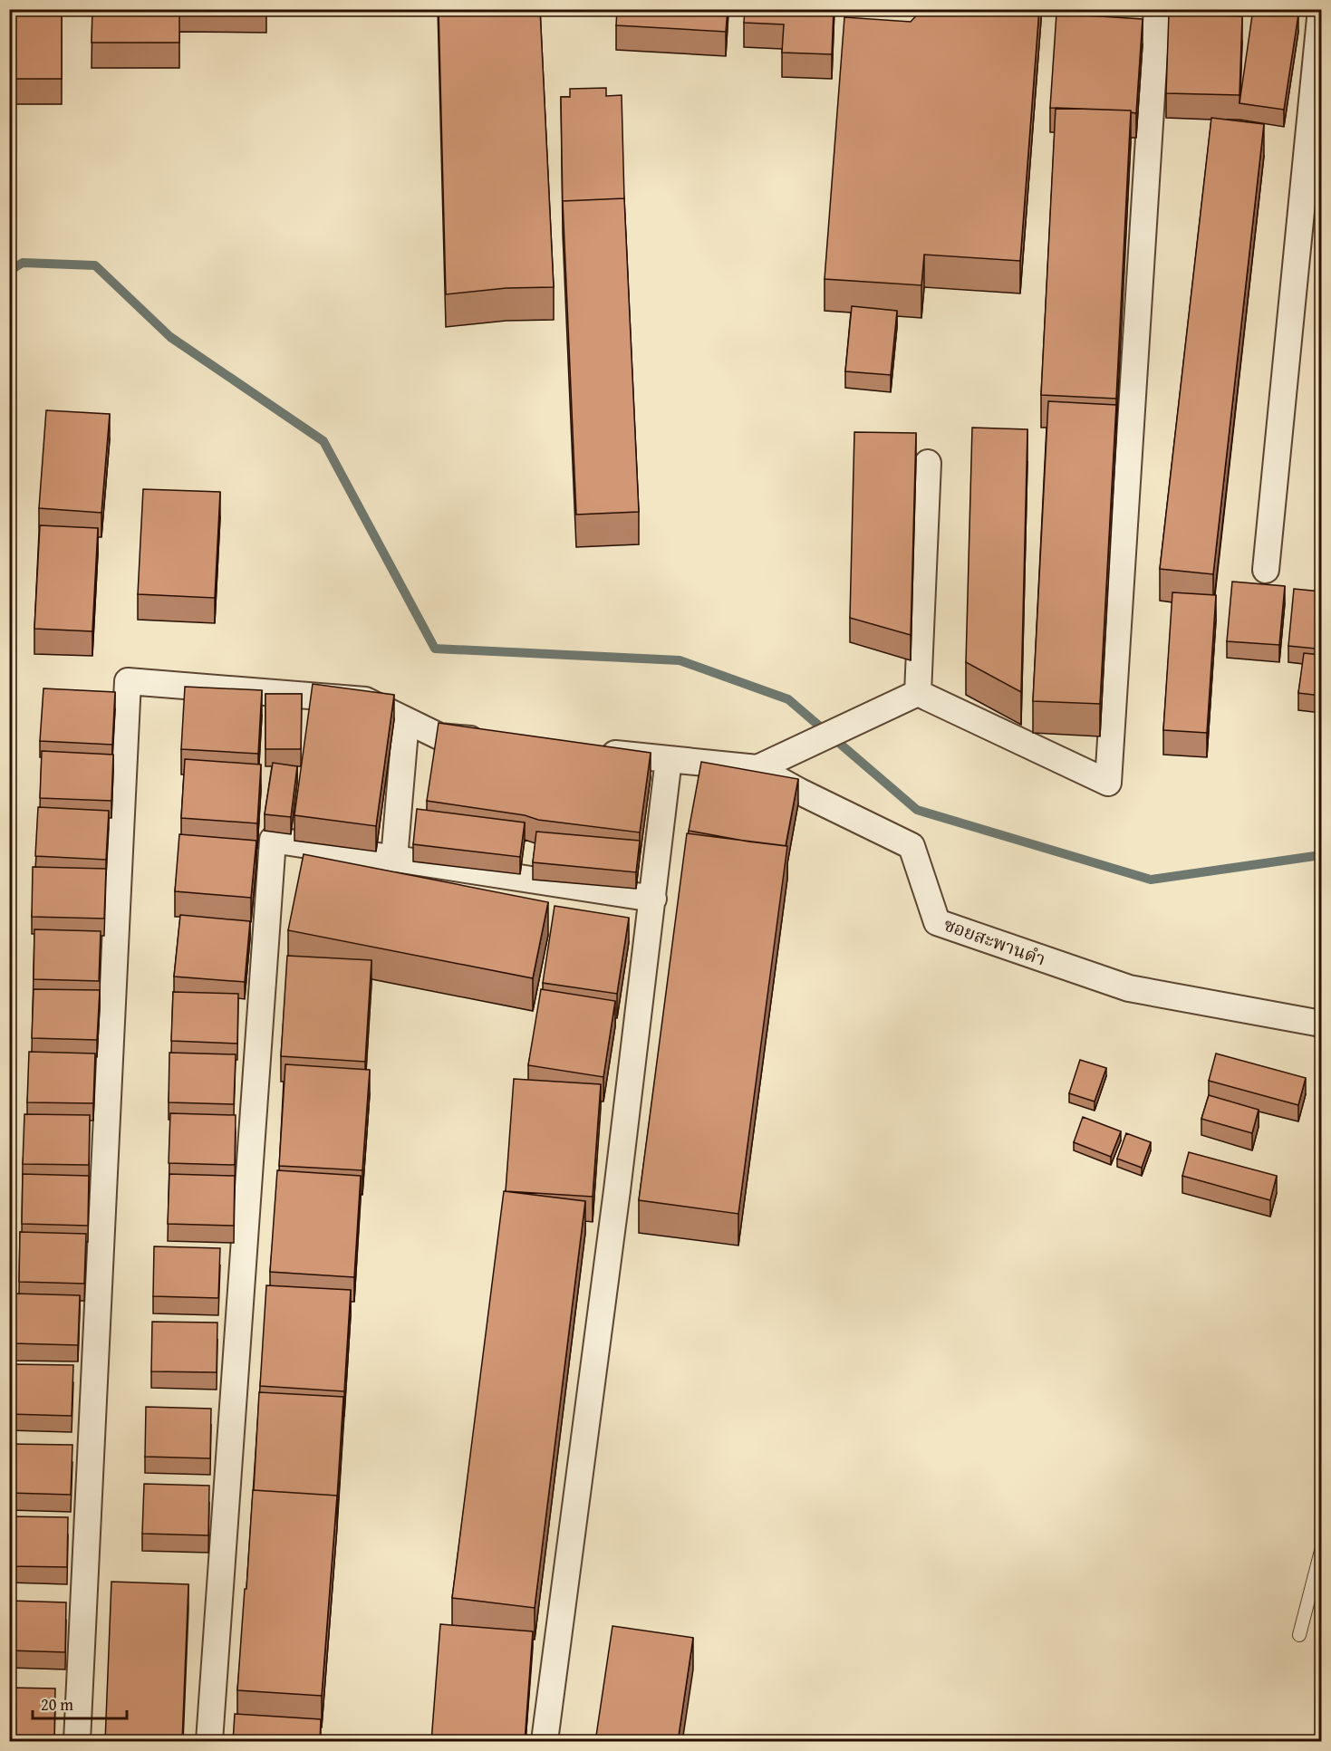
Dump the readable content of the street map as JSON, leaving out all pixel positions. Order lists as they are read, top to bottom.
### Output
{
  "streets": {
    "street": ["ซอยสะพานดำ"]
  },
  "scale_bar": "20 m"
}
